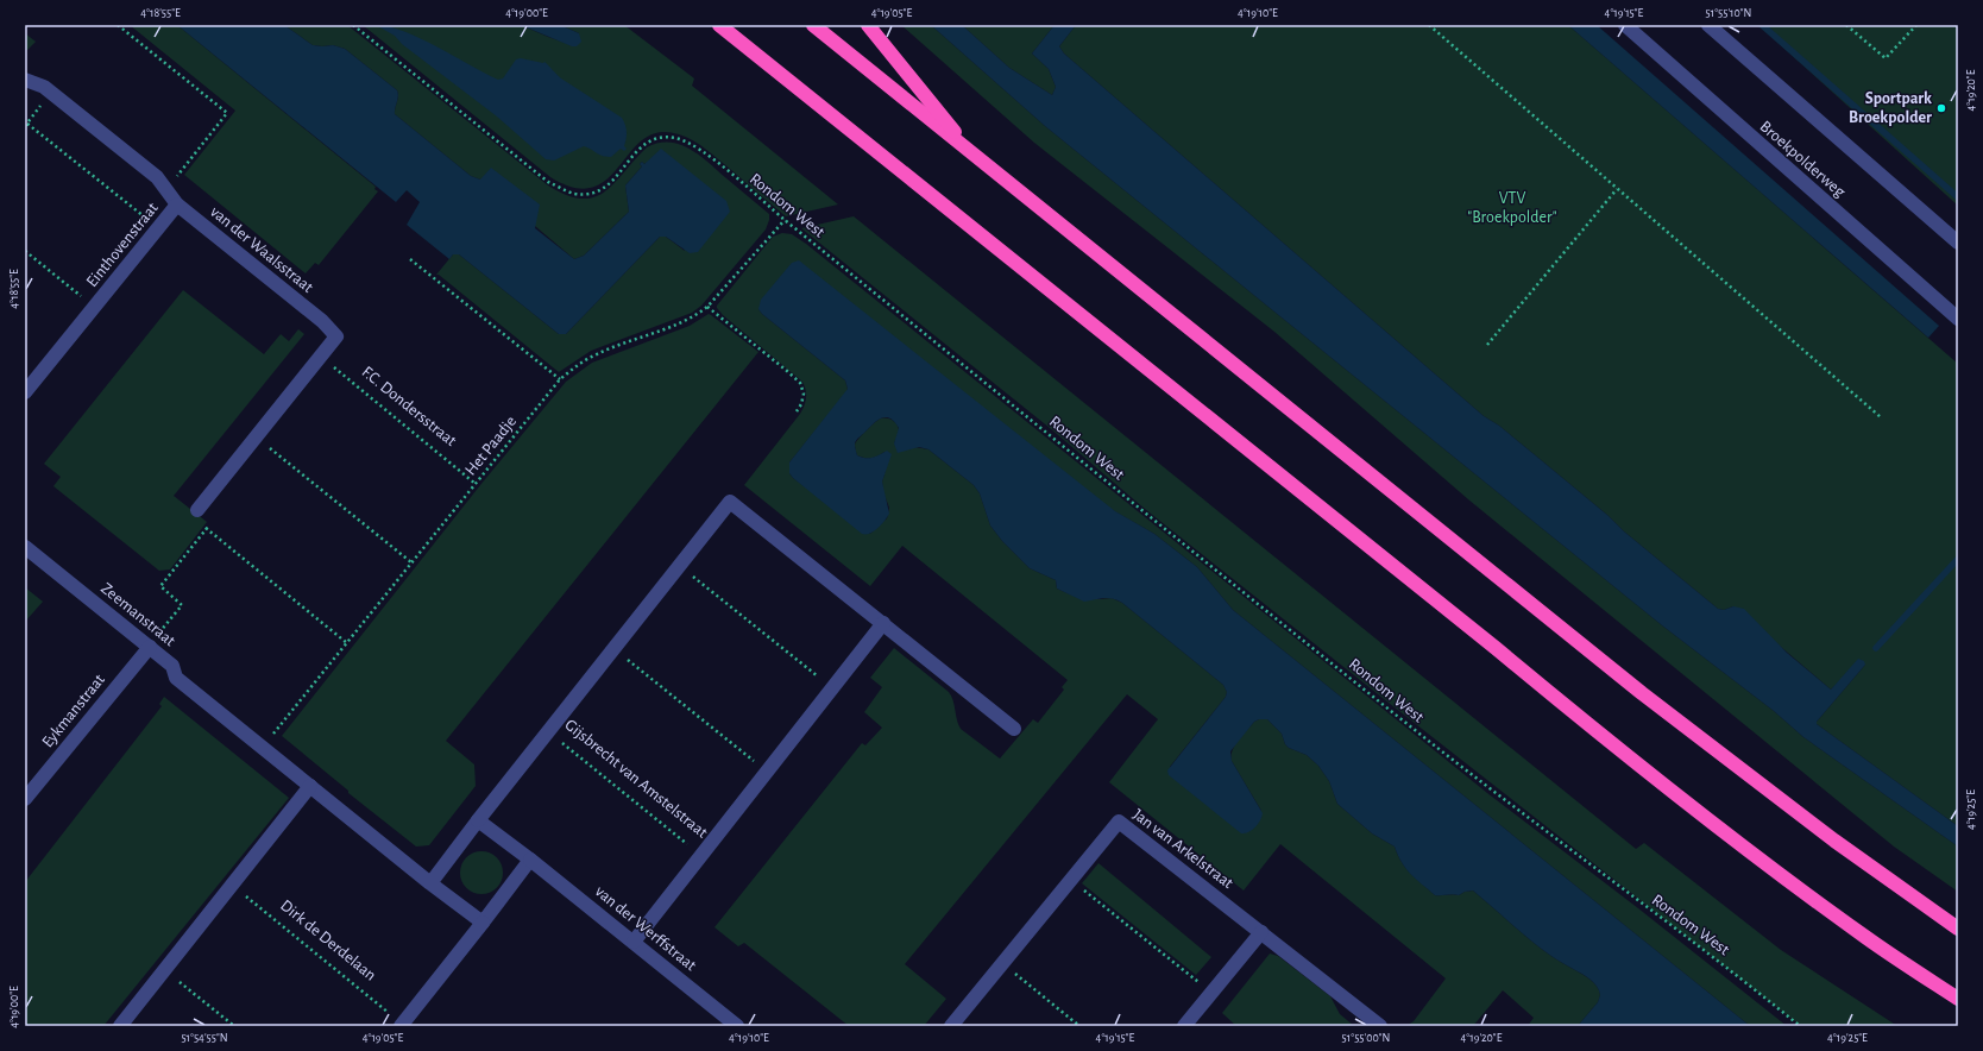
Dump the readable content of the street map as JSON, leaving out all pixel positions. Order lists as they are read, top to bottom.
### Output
{
  "streets": {
    "street": [
      "Broekpolderweg",
      "Einthovenstraat",
      "van der Waalsstraat",
      "Zeemanstraat",
      "Eykmanstraat",
      "Gijsbrecht van Amstelstraat",
      "Jan van Arkelstraat",
      "van der Werffstraat"
    ],
    "path": [
      "Rondom West",
      "F.C. Dondersstraat",
      "Het Paadje",
      "Dirk de Derdelaan"
    ]
  },
  "crossings": [
    ["Rondom West", "Het Paadje"],
    ["Einthovenstraat", "van der Waalsstraat"],
    ["van der Waalsstraat", "F.C. Dondersstraat"],
    ["F.C. Dondersstraat", "Het Paadje"],
    ["Het Paadje", "Zeemanstraat"],
    ["Zeemanstraat", "Eykmanstraat"],
    ["Gijsbrecht van Amstelstraat", "van der Werffstraat"]
  ],
  "parks": ["VTV \"Broekpolder\""],
  "places": ["Sportpark Broekpolder"],
  "coordinates": [
    "4°18'55\"E",
    "4°19'00\"E",
    "4°19'05\"E",
    "4°19'10\"E",
    "4°19'15\"E",
    "51°55'10\"N",
    "4°19'20\"E",
    "4°19'25\"E",
    "51°54'55\"N",
    "51°55'00\"N"
  ]
}
